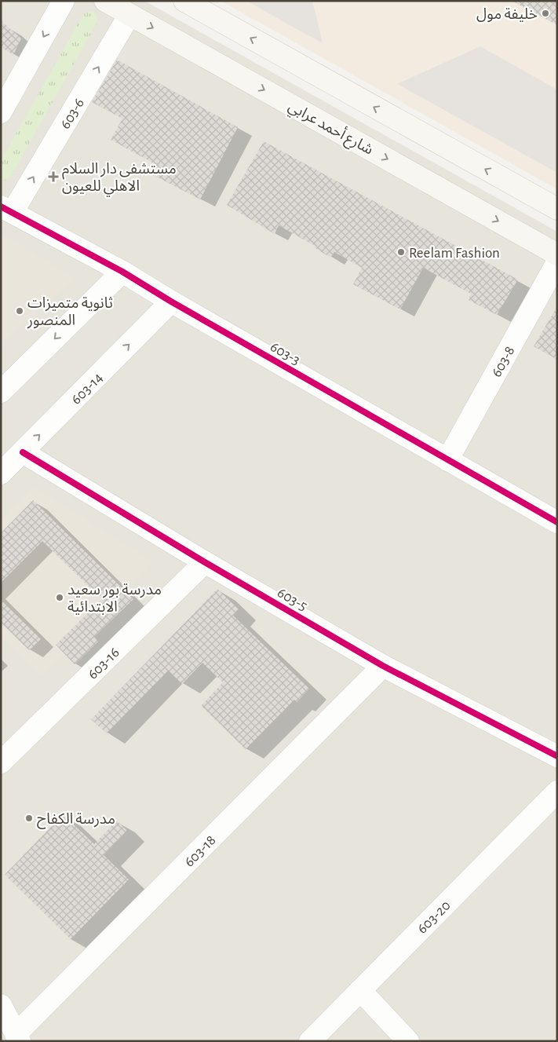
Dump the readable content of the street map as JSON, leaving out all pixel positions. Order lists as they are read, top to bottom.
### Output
{
  "streets": {
    "main road": ["شارع أحمد عرابي"],
    "street": [
      "603-6",
      "603-3",
      "603-8",
      "603-14",
      "603-5",
      "603-16",
      "603-18",
      "603-20"
    ]
  },
  "crossings": [
    ["603-6", "شارع أحمد عرابي"],
    ["603-6", "603-3"],
    ["603-3", "603-8"],
    ["603-3", "603-14"],
    ["603-14", "603-5"],
    ["603-5", "603-16"],
    ["603-5", "603-18"]
  ],
  "places": {
    "other": [
      "خليفة مول",
      "Reelam Fashion",
      "ثانوية متميزات المنصور",
      "مدرسة بور سعيد الابتدائية",
      "مدرسة الكفاح"
    ],
    "health": ["مستشفى دار السلام الاهلي للعيون"]
  }
}
